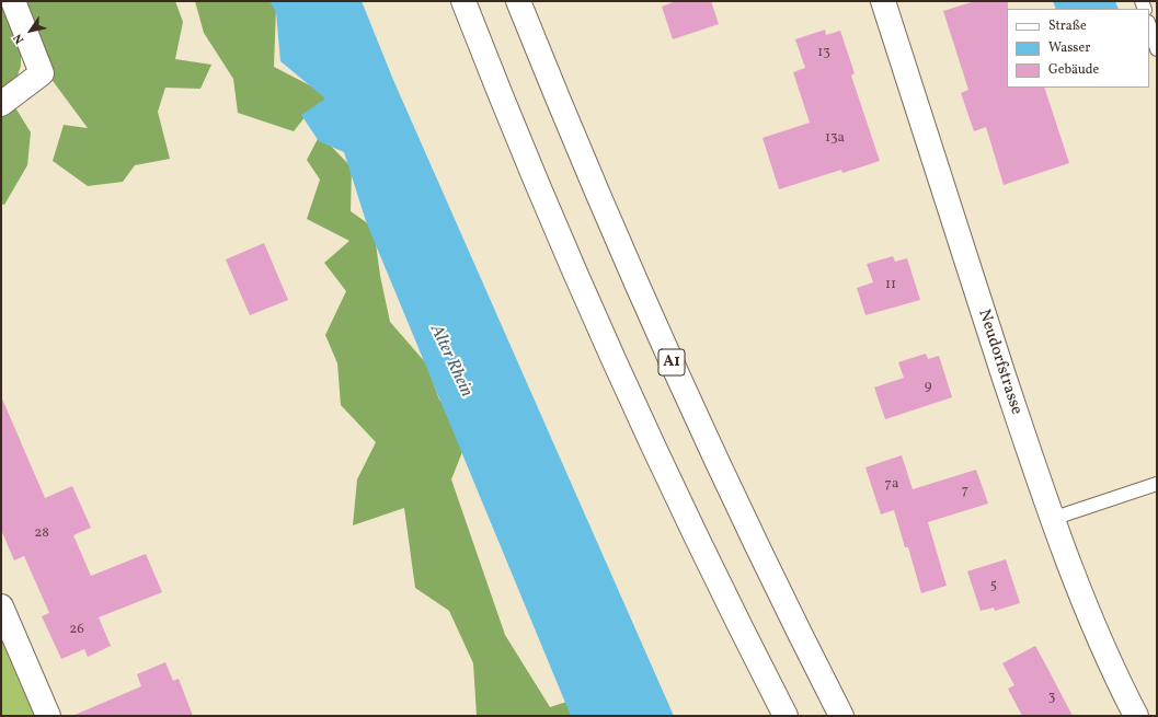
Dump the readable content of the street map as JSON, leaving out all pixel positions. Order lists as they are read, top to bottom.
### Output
{
  "streets": {
    "main road": ["A1", "Neudorfstrasse"]
  },
  "water": ["Alter Rhein"],
  "house_numbers": [
    "13",
    "13a",
    "11",
    "9",
    "7a",
    "7",
    "28",
    "5",
    "26",
    "3"
  ],
  "legend": ["Straße", "Wasser", "Gebäude"],
  "north": "bottom left"
}
